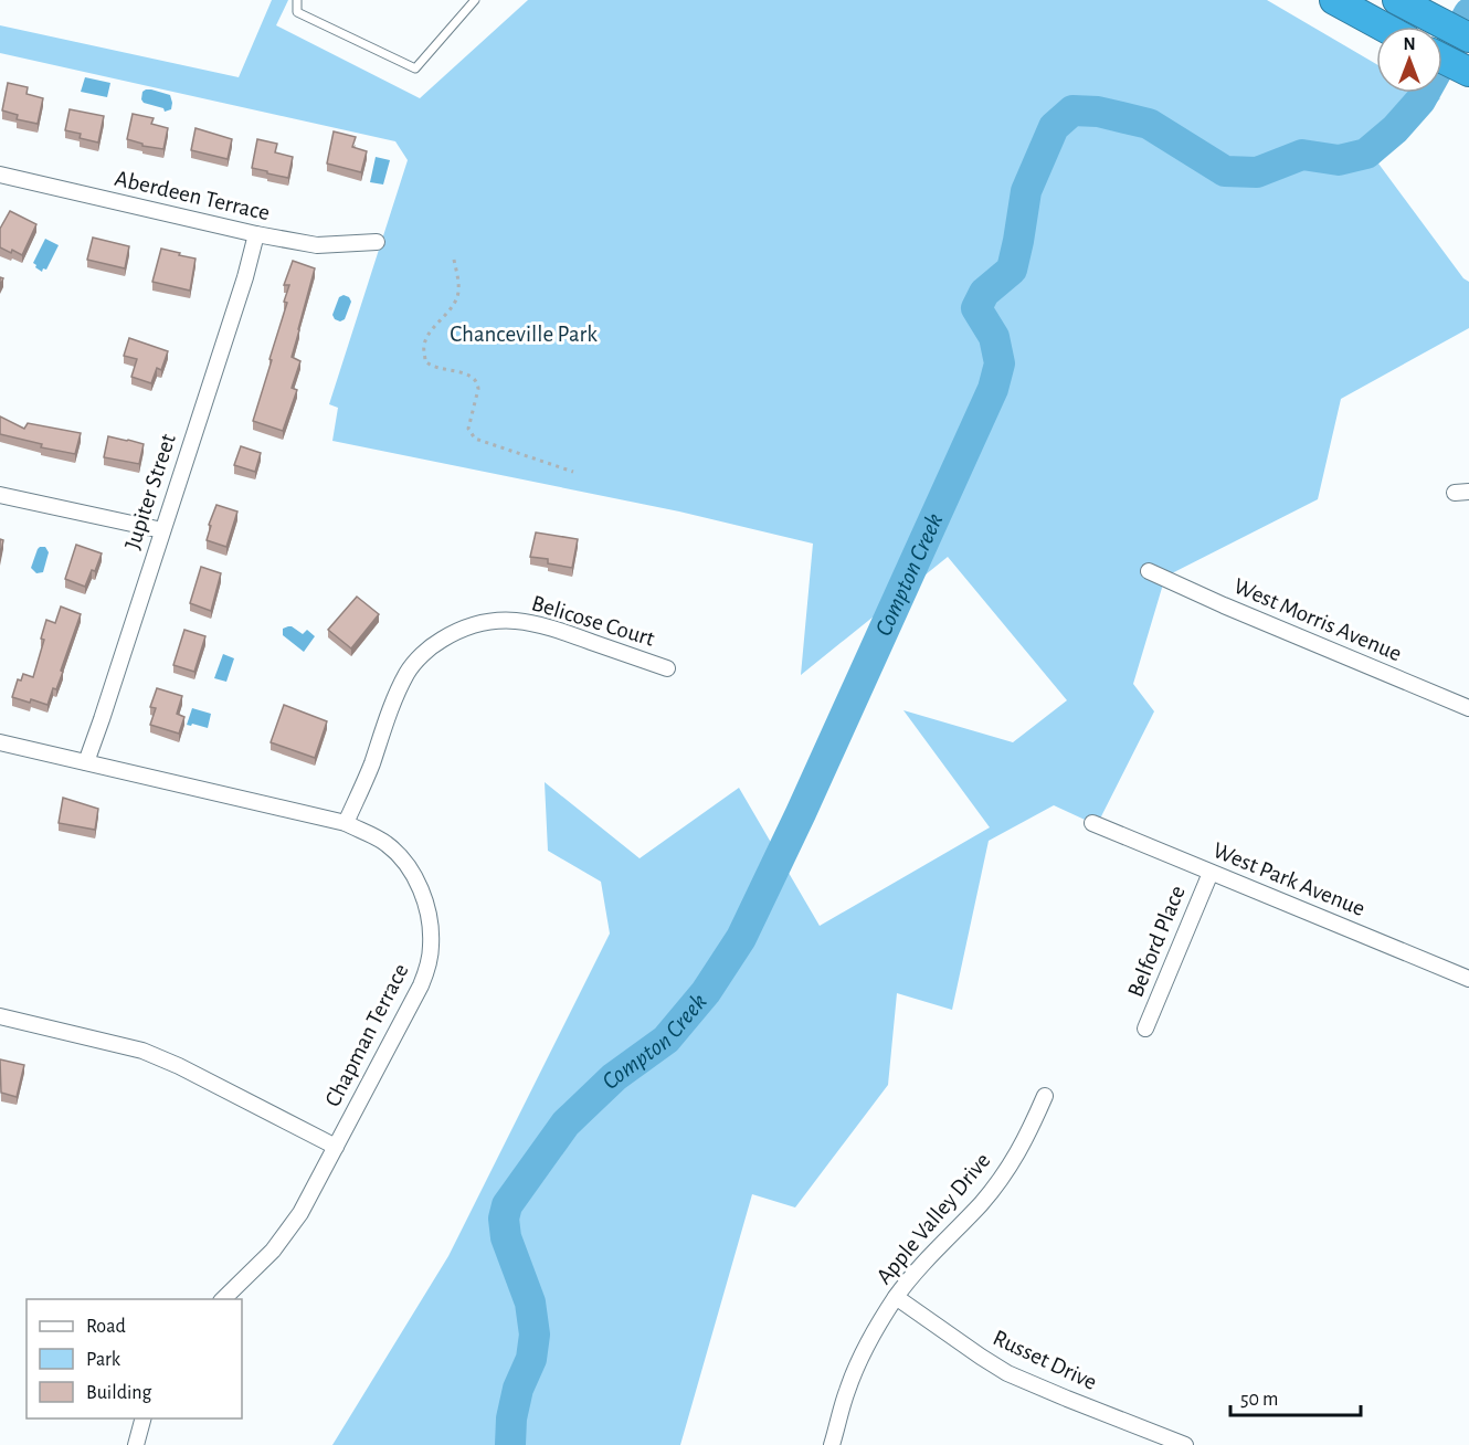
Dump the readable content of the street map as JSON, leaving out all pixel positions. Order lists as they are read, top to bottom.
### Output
{
  "streets": {
    "street": [
      "Aberdeen Terrace",
      "Jupiter Street",
      "West Morris Avenue",
      "Belicose Court",
      "West Park Avenue",
      "Belford Place",
      "Chapman Terrace",
      "Apple Valley Drive",
      "Russet Drive"
    ]
  },
  "crossings": [
    ["Aberdeen Terrace", "Jupiter Street"],
    ["Jupiter Street", "Chapman Terrace"],
    ["Belicose Court", "Chapman Terrace"],
    ["West Park Avenue", "Belford Place"],
    ["Apple Valley Drive", "Russet Drive"]
  ],
  "water": ["Compton Creek"],
  "parks": ["Chanceville Park"],
  "legend": ["Road", "Park", "Building"],
  "scale_bar": "50 m",
  "north": "top"
}
